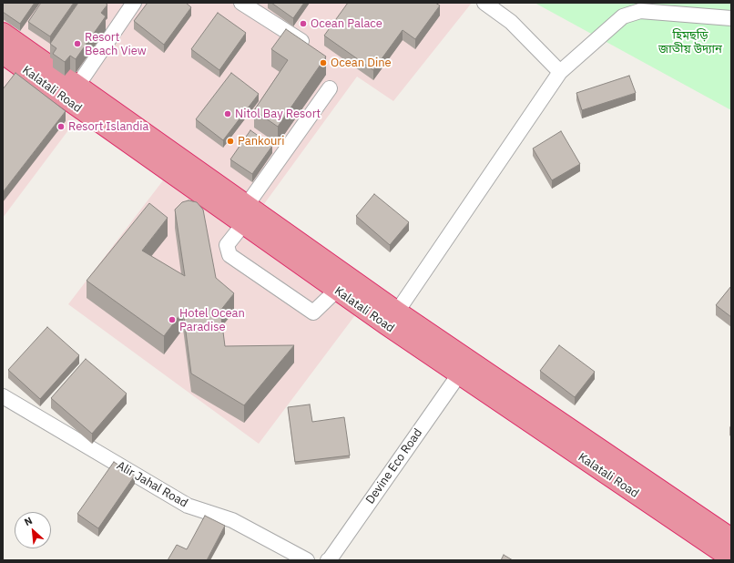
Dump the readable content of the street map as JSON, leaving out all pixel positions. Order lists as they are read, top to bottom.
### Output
{
  "streets": {
    "highway": ["Kalatali Road"],
    "street": ["Devine Eco Road", "Alir Jahal Road"]
  },
  "crossings": [
    ["Kalatali Road", "Devine Eco Road"]
  ],
  "parks": ["হিমছড়ি জাতীয় উদ্যান"],
  "places": [
    "Ocean Palace",
    "Resort Beach View",
    "Ocean Dine",
    "Nitol Bay Resort",
    "Resort Islandia",
    "Pankouri",
    "Hotel Ocean Paradise"
  ],
  "north": "top left"
}
